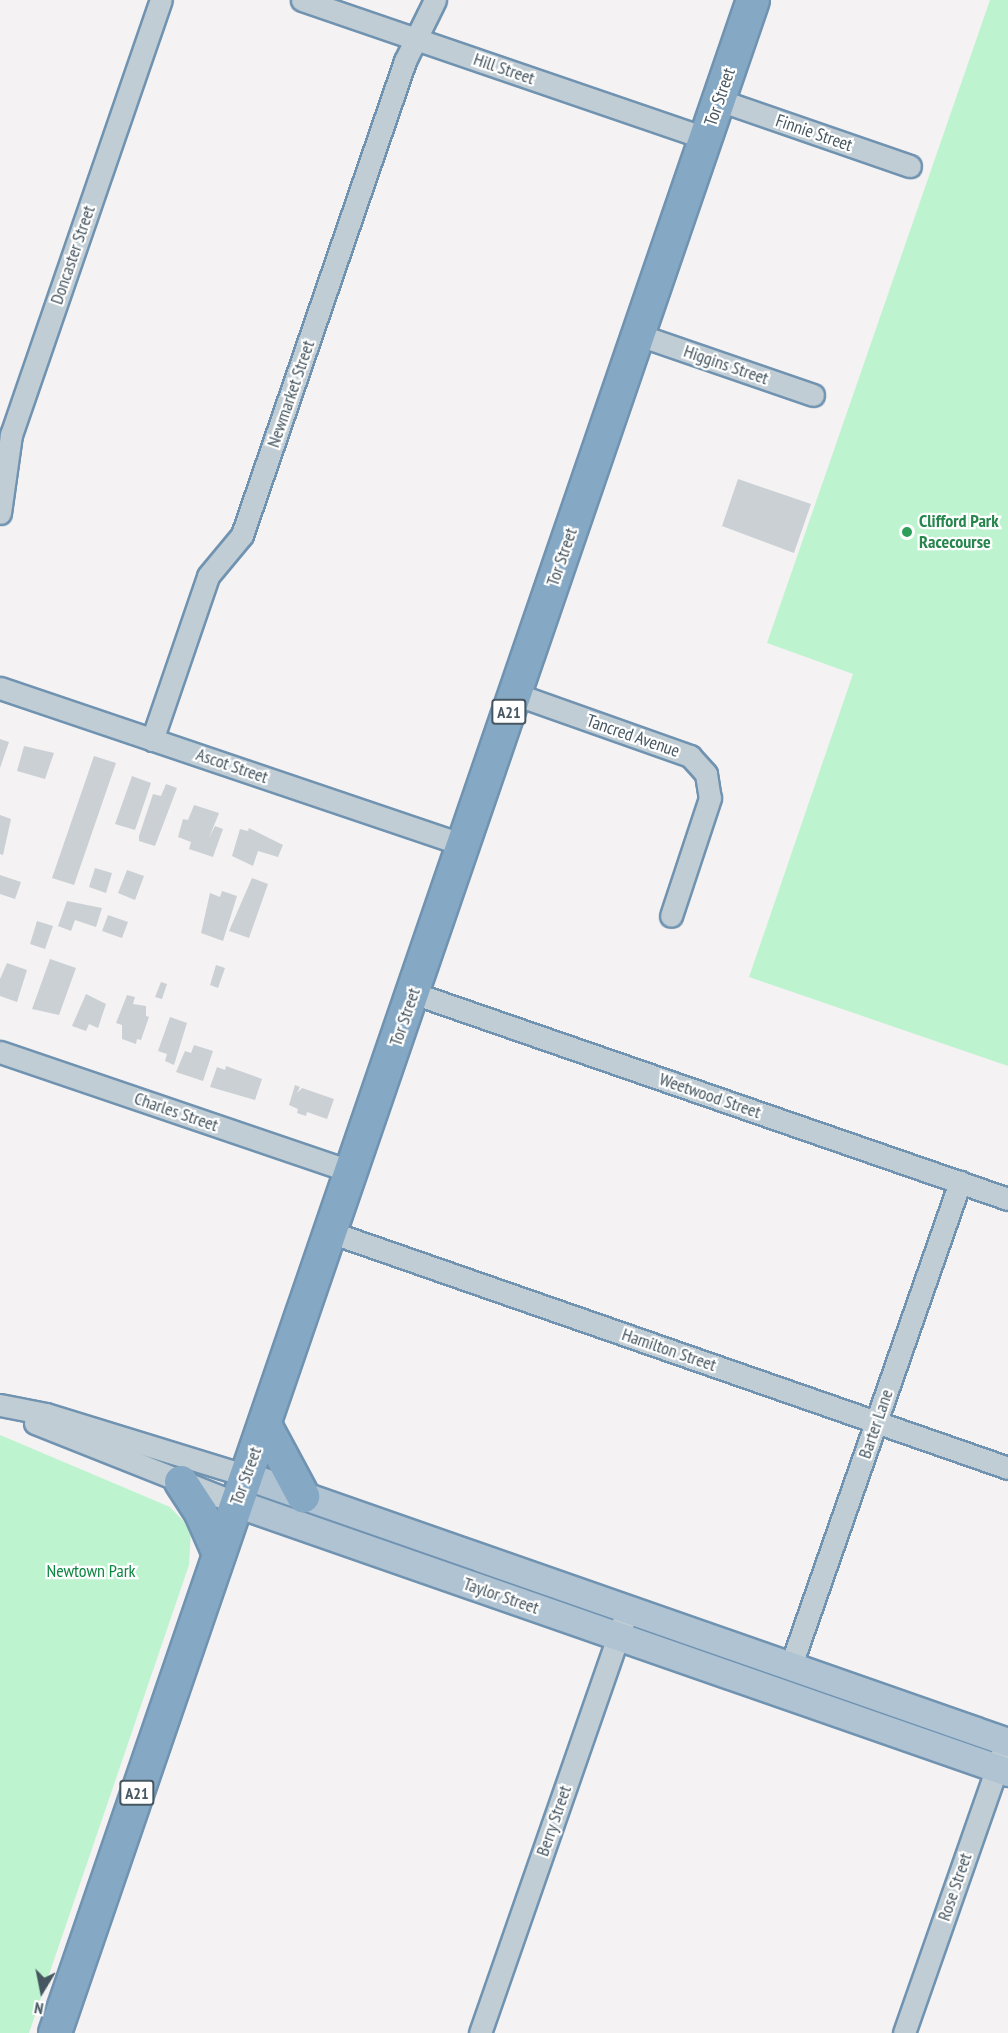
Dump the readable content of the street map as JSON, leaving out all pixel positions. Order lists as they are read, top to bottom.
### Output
{
  "streets": {
    "highway": ["Tor Street", "A21"],
    "main road": ["Taylor Street"],
    "street": [
      "Hill Street",
      "Finnie Street",
      "Doncaster Street",
      "Higgins Street",
      "Newmarket Street",
      "Tancred Avenue",
      "Ascot Street",
      "Weetwood Street",
      "Charles Street",
      "Hamilton Street",
      "Barter Lane",
      "Berry Street",
      "Rose Street"
    ]
  },
  "crossings": [
    ["Hill Street", "Tor Street"],
    ["Hill Street", "Newmarket Street"],
    ["Tor Street", "Finnie Street"],
    ["Tor Street", "Higgins Street"],
    ["Tor Street", "Tancred Avenue"],
    ["Tor Street", "Ascot Street"],
    ["Tor Street", "Weetwood Street"],
    ["Tor Street", "Charles Street"],
    ["Tor Street", "Hamilton Street"],
    ["Tor Street", "Taylor Street"],
    ["Newmarket Street", "Ascot Street"],
    ["Weetwood Street", "Barter Lane"],
    ["Hamilton Street", "Barter Lane"],
    ["Barter Lane", "Taylor Street"],
    ["Taylor Street", "Berry Street"],
    ["Taylor Street", "Rose Street"]
  ],
  "parks": ["Newtown Park"],
  "places": ["Clifford Park Racecourse"],
  "north": "bottom"
}
